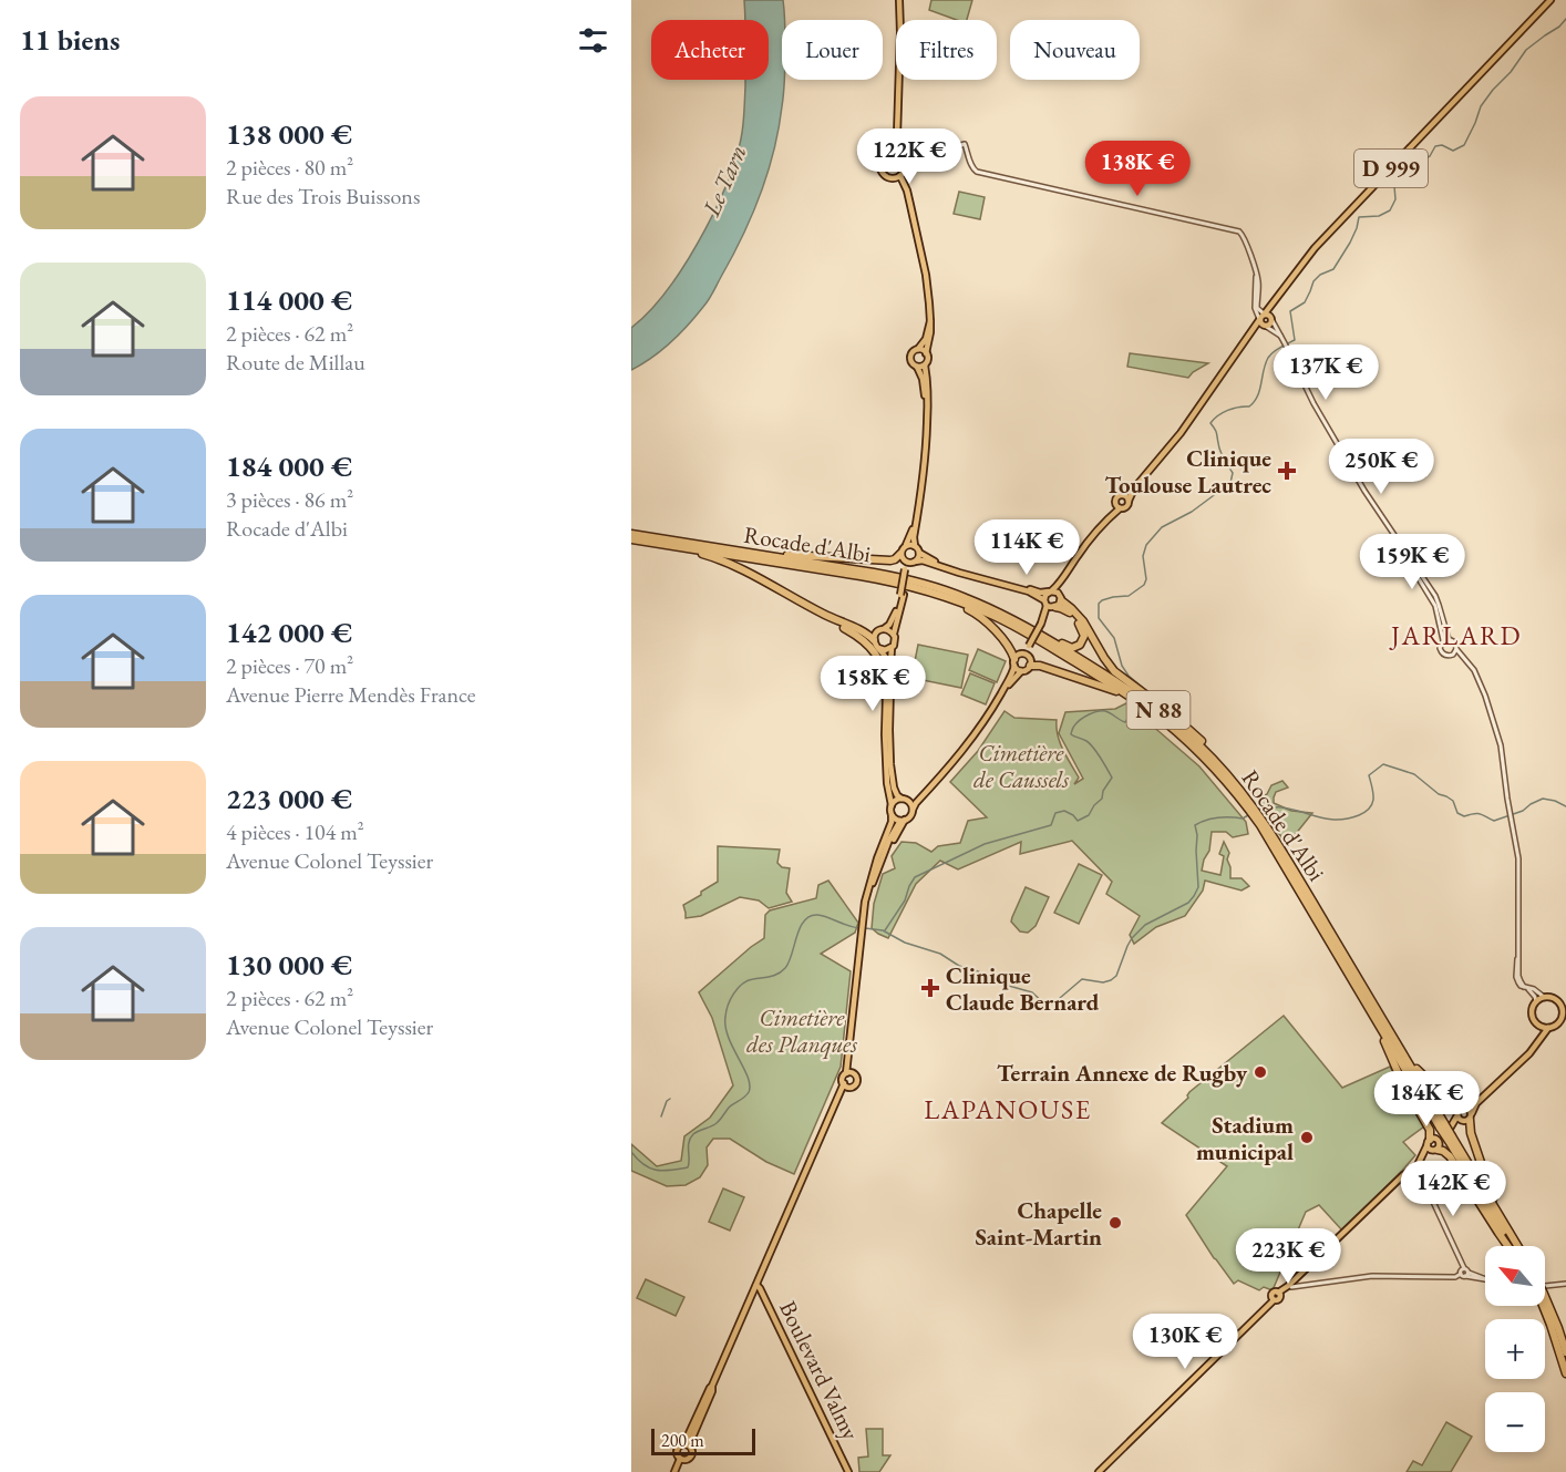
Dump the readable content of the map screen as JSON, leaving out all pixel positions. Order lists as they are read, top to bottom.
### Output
{
  "streets": {
    "highway": ["Rocade d'Albi", "N 88"],
    "main road": ["D 999", "Boulevard Valmy"]
  },
  "districts": ["JARLARD", "LAPANOUSE"],
  "water": ["Le Tarn"],
  "parks": ["Cimetière de Caussels", "Cimetière des Planques"],
  "places": {
    "health": ["Clinique Toulouse Lautrec", "Clinique Claude Bernard"],
    "other": ["Terrain Annexe de Rugby", "Stadium municipal", "Chapelle Saint-Martin"]
  },
  "scale_bar": "200 m",
  "north": "top left",
  "page": {
    "heading": "11 biens",
    "chip": [
      "Acheter",
      "Louer",
      "Filtres",
      "Nouveau"
    ],
    "list": [
      {
        "name": "138 000 €",
        "note": "2 pièces · 80 m² · Rue des Trois Buissons"
      },
      {
        "name": "114 000 €",
        "note": "2 pièces · 62 m² · Route de Millau"
      },
      {
        "name": "184 000 €",
        "note": "3 pièces · 86 m² · Rocade d'Albi"
      },
      {
        "name": "142 000 €",
        "note": "2 pièces · 70 m² · Avenue Pierre Mendès France"
      },
      {
        "name": "223 000 €",
        "note": "4 pièces · 104 m² · Avenue Colonel Teyssier"
      },
      {
        "name": "130 000 €",
        "note": "2 pièces · 62 m² · Avenue Colonel Teyssier"
      }
    ],
    "price": [
      "122K €",
      "138K €",
      "137K €",
      "250K €",
      "114K €",
      "159K €",
      "158K €",
      "184K €",
      "142K €",
      "223K €",
      "130K €"
    ],
    "map_buttons": ["+", "−"],
    "scale": "200 m"
  }
}
